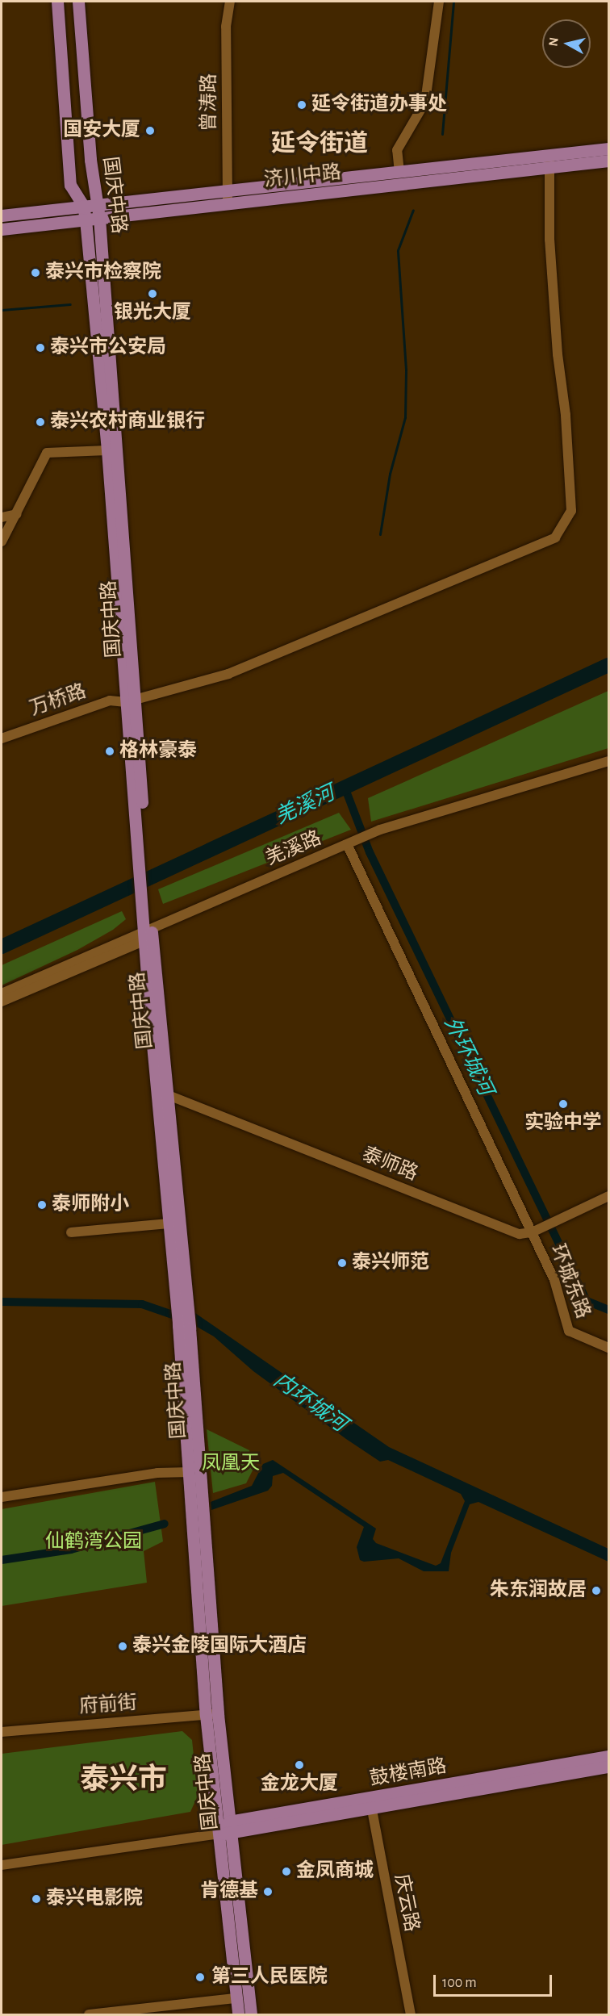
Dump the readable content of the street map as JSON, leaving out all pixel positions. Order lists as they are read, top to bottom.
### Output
{
  "streets": {
    "main road": ["济川中路", "国庆中路", "鼓楼南路"],
    "street": [
      "曾涛路",
      "万桥路",
      "羌溪路",
      "泰师路",
      "环城东路",
      "府前街",
      "庆云路"
    ]
  },
  "crossings": [
    ["曾涛路", "济川中路"],
    ["济川中路", "国庆中路"],
    ["济川中路", "万桥路"],
    ["国庆中路", "万桥路"],
    ["国庆中路", "羌溪路"],
    ["国庆中路", "泰师路"],
    ["国庆中路", "府前街"],
    ["国庆中路", "鼓楼南路"],
    ["泰师路", "环城东路"],
    ["鼓楼南路", "庆云路"]
  ],
  "districts": ["延令街道", "泰兴市"],
  "water": ["羌溪河", "外环城河", "内环城河"],
  "parks": ["凤凰天", "仙鹤湾公园"],
  "places": [
    "延令街道办事处",
    "国安大厦",
    "泰兴市检察院",
    "银光大厦",
    "泰兴市公安局",
    "泰兴农村商业银行",
    "格林豪泰",
    "实验中学",
    "泰师附小",
    "泰兴师范",
    "朱东润故居",
    "泰兴金陵国际大酒店",
    "金龙大厦",
    "金凤商城",
    "肯德基",
    "泰兴电影院",
    "第三人民医院"
  ],
  "scale_bar": "100 m",
  "north": "left"
}
